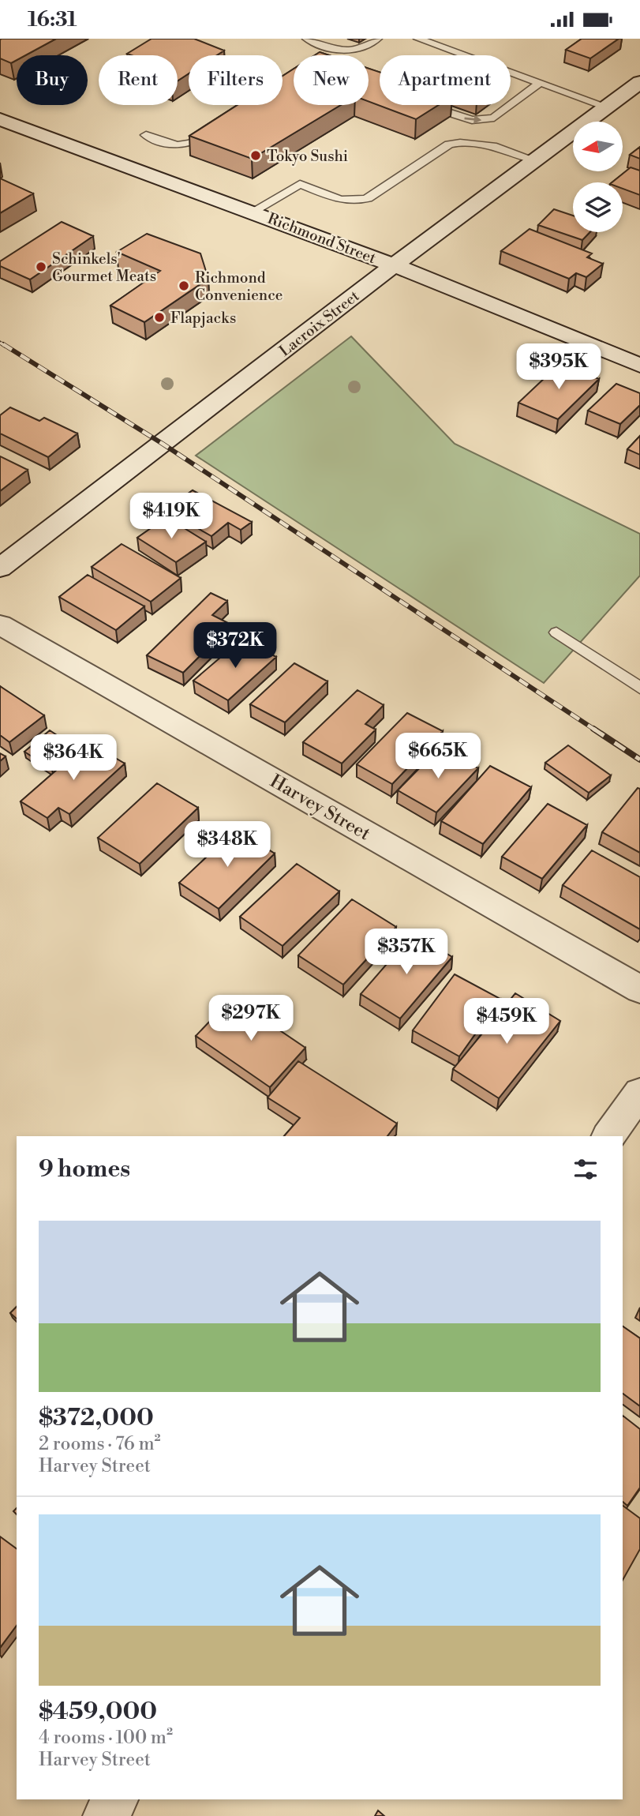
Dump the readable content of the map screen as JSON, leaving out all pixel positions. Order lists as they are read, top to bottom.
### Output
{
  "streets": {
    "main road": ["Richmond Street", "Lacroix Street", "Harvey Street"]
  },
  "crossings": [
    ["Richmond Street", "Lacroix Street"]
  ],
  "places": [
    "Tokyo Sushi",
    "Schinkels' Gourmet Meats",
    "Richmond Convenience",
    "Flapjacks"
  ],
  "north": "left",
  "page": {
    "status": "16:31",
    "chip": [
      "Buy",
      "Rent",
      "Filters",
      "New",
      "Apartment"
    ],
    "price": [
      "$395K",
      "$419K",
      "$372K",
      "$665K",
      "$364K",
      "$348K",
      "$357K",
      "$297K",
      "$459K"
    ],
    "heading": "9 homes",
    "list": [
      {
        "name": "$372,000",
        "note": "2 rooms · 76 m² · Harvey Street"
      },
      {
        "name": "$459,000",
        "note": "4 rooms · 100 m² · Harvey Street"
      }
    ]
  }
}
